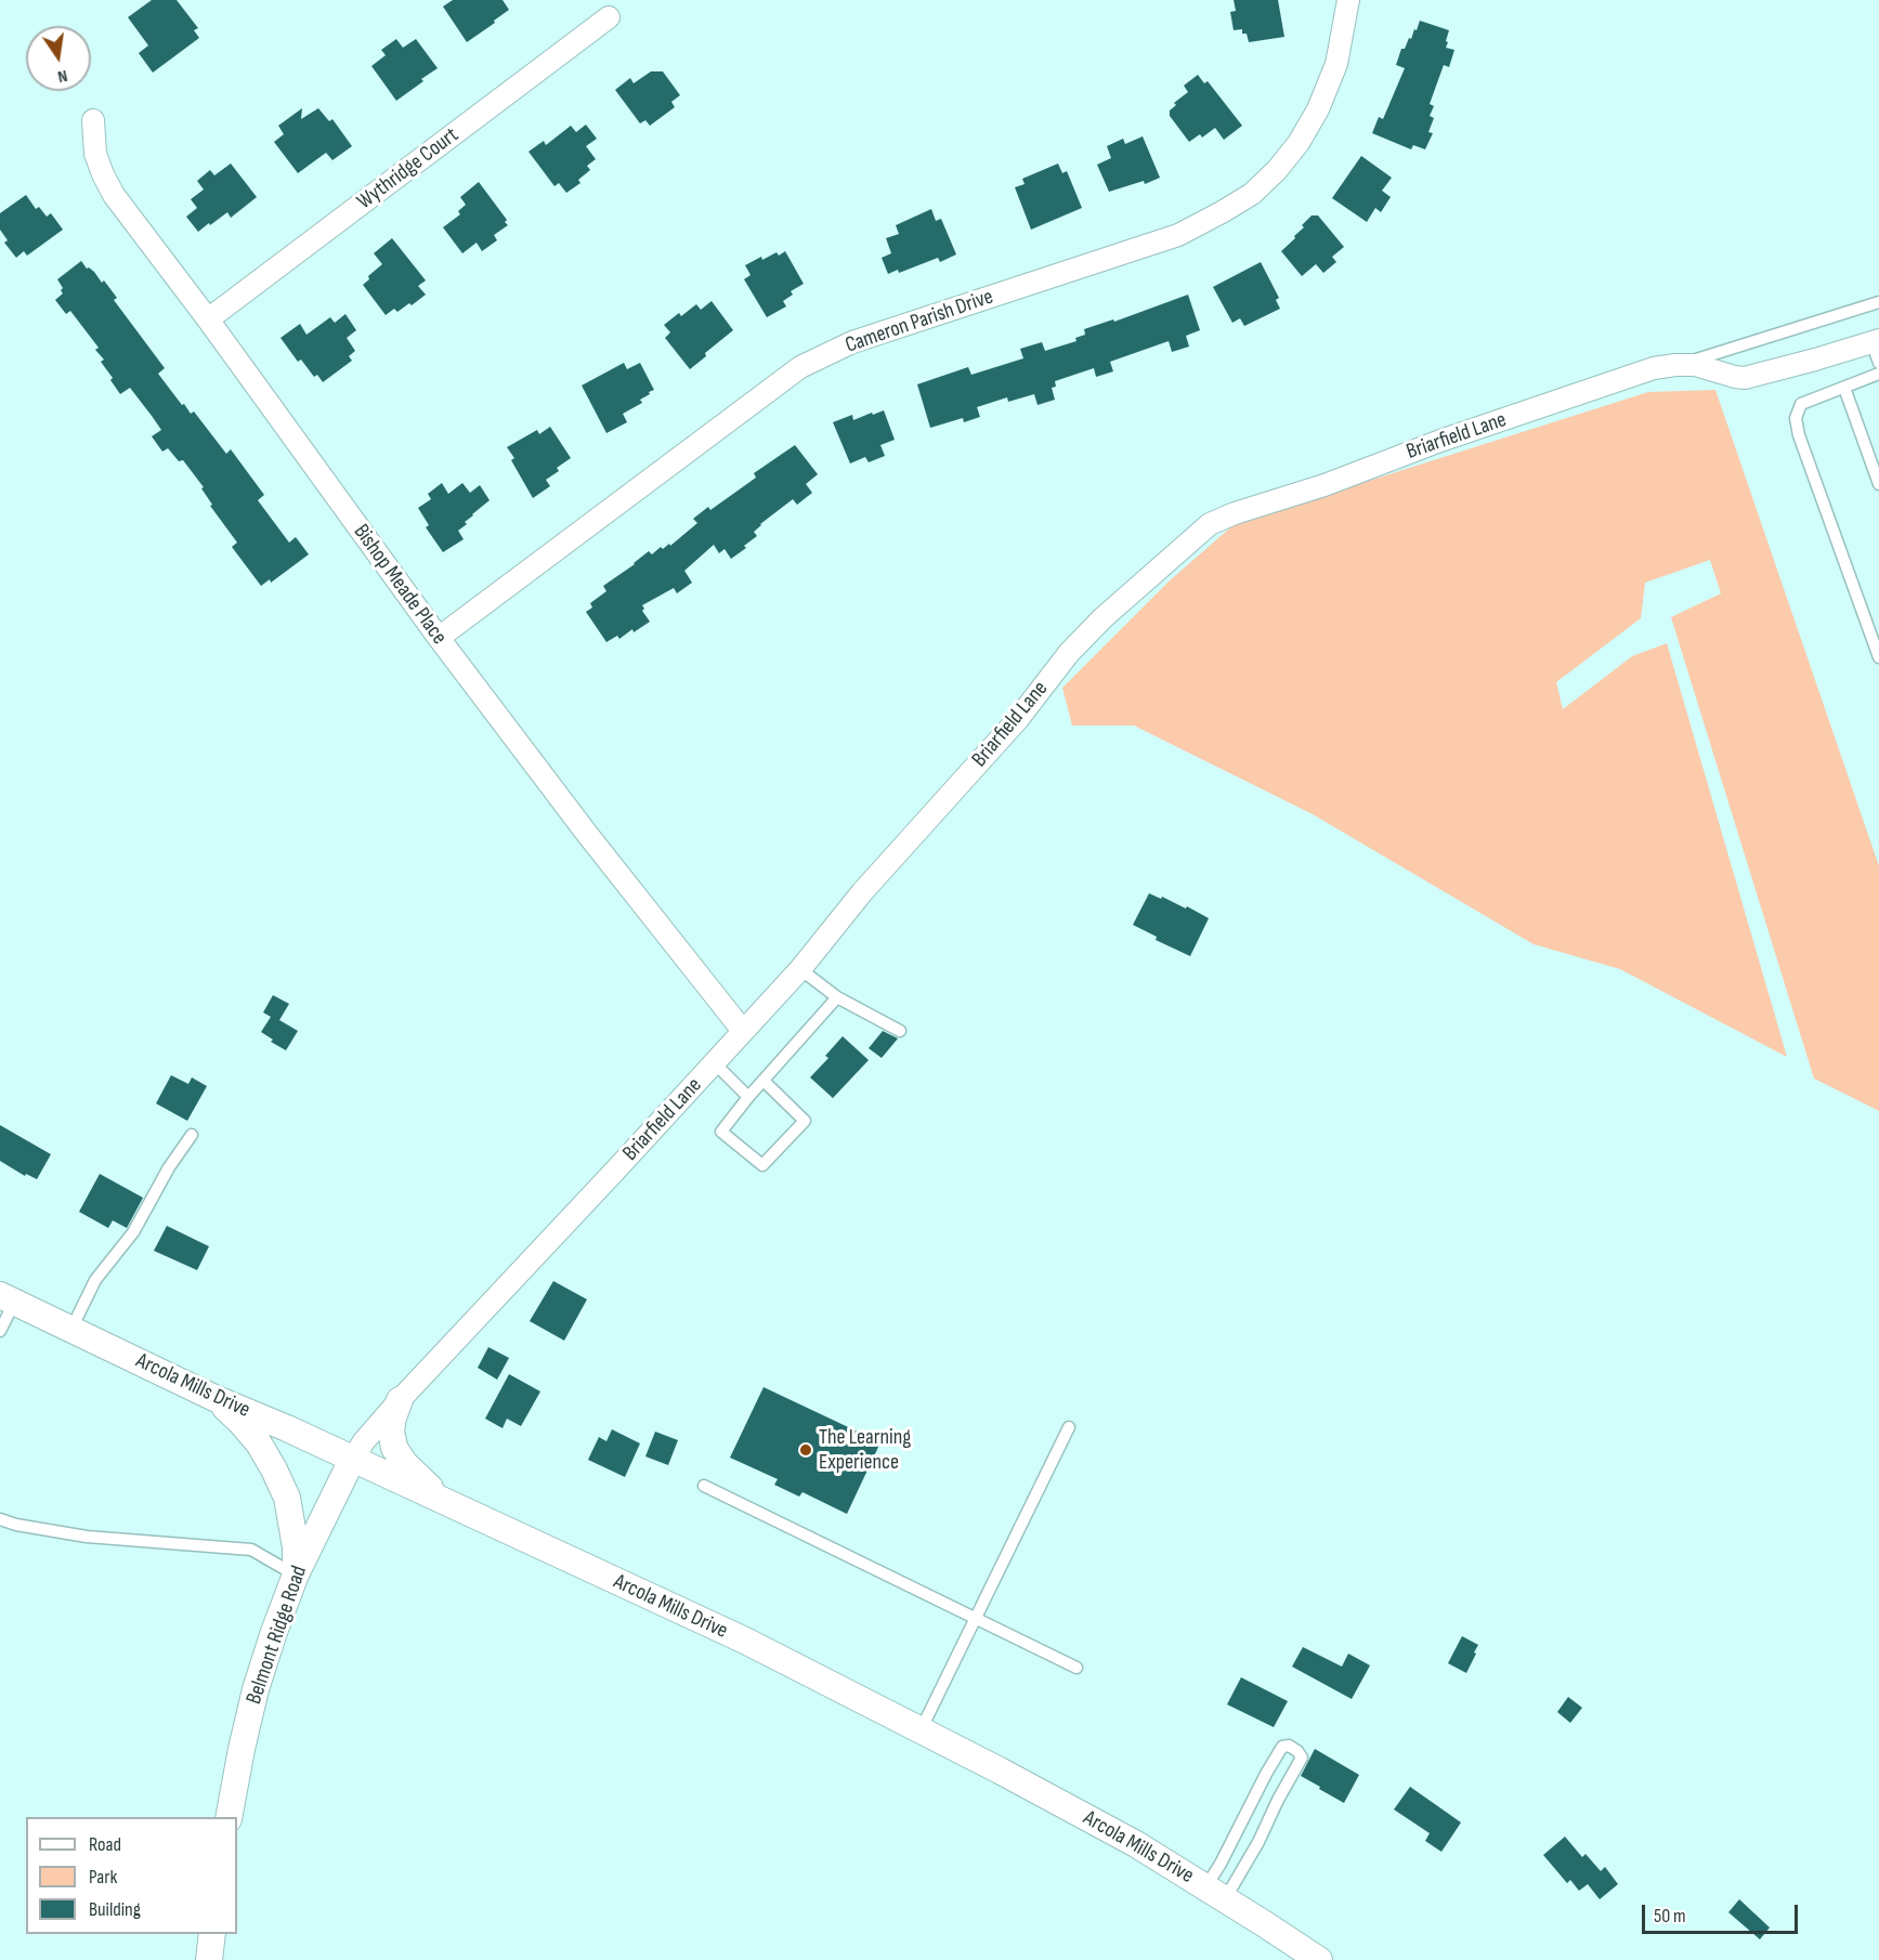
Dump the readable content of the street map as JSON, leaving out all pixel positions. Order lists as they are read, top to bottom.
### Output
{
  "streets": {
    "street": [
      "Wythridge Court",
      "Cameron Parish Drive",
      "Briarfield Lane",
      "Bishop Meade Place",
      "Arcola Mills Drive",
      "Belmont Ridge Road"
    ]
  },
  "crossings": [
    ["Wythridge Court", "Bishop Meade Place"],
    ["Cameron Parish Drive", "Bishop Meade Place"],
    ["Briarfield Lane", "Bishop Meade Place"],
    ["Briarfield Lane", "Arcola Mills Drive"],
    ["Briarfield Lane", "Belmont Ridge Road"],
    ["Arcola Mills Drive", "Belmont Ridge Road"]
  ],
  "places": ["The Learning Experience"],
  "legend": ["Road", "Park", "Building"],
  "scale_bar": "50 m",
  "north": "bottom"
}
